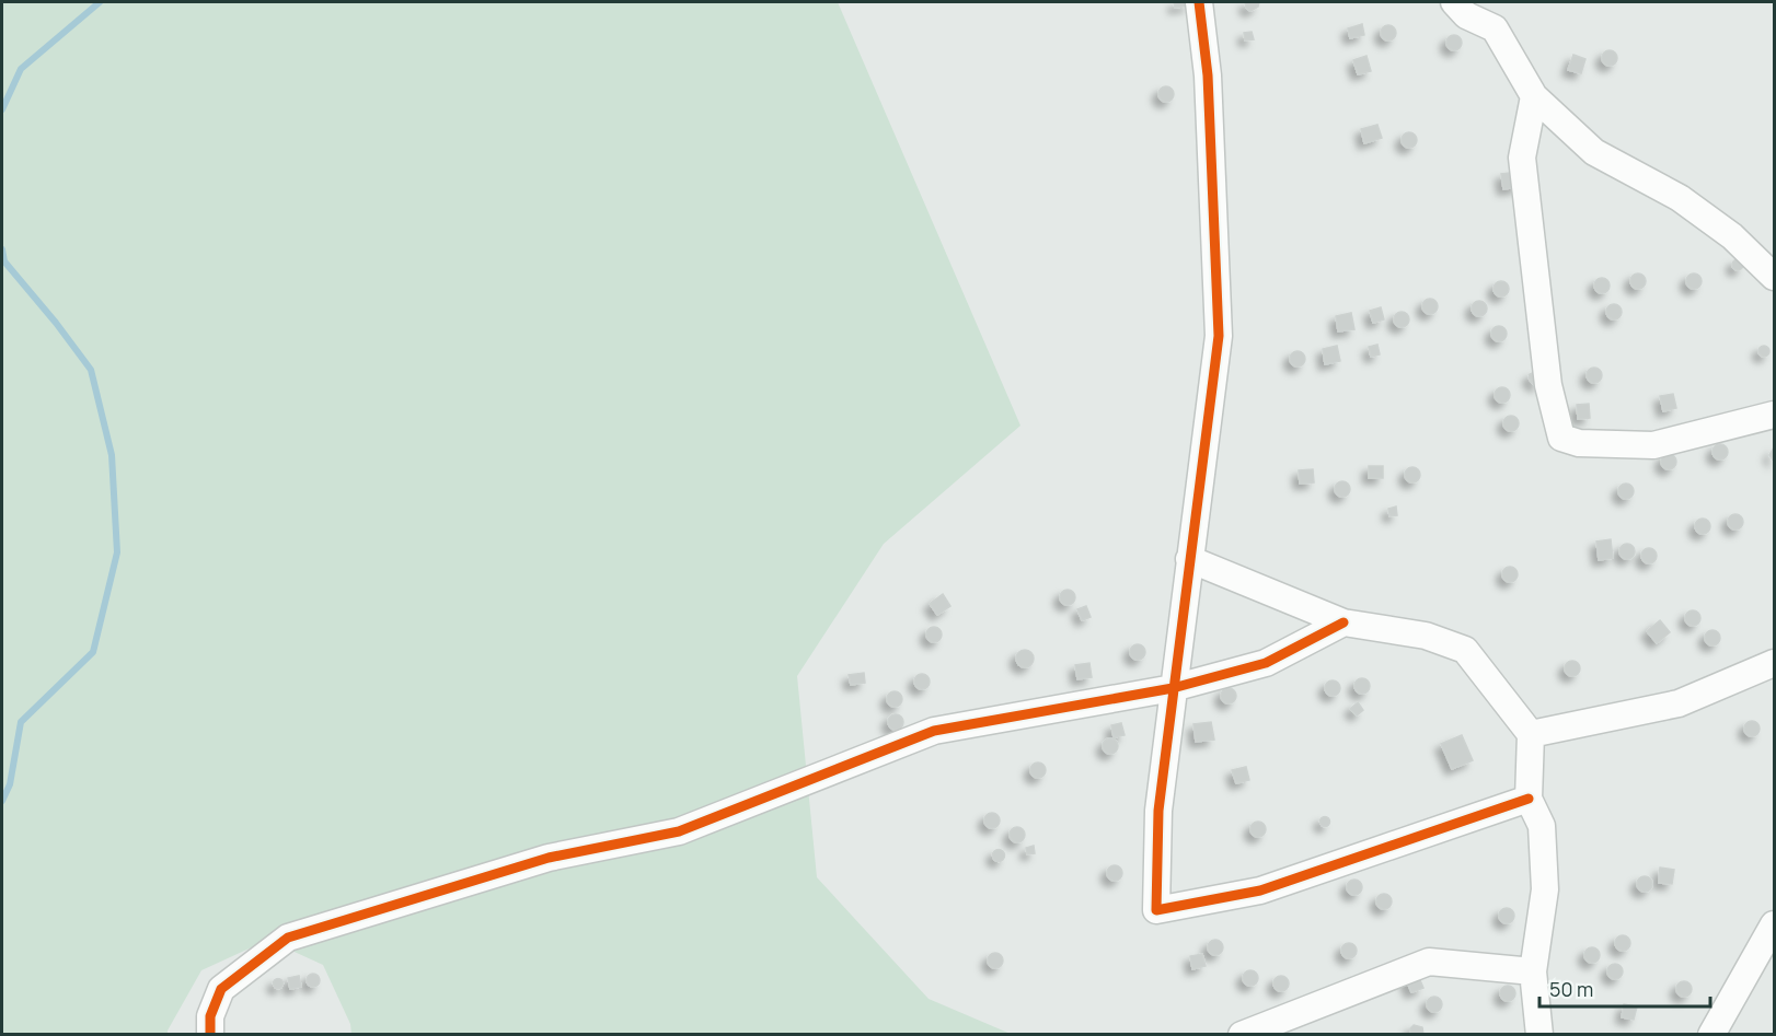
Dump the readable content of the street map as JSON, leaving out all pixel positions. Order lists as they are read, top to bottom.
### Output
{
  "scale_bar": "50 m"
}
